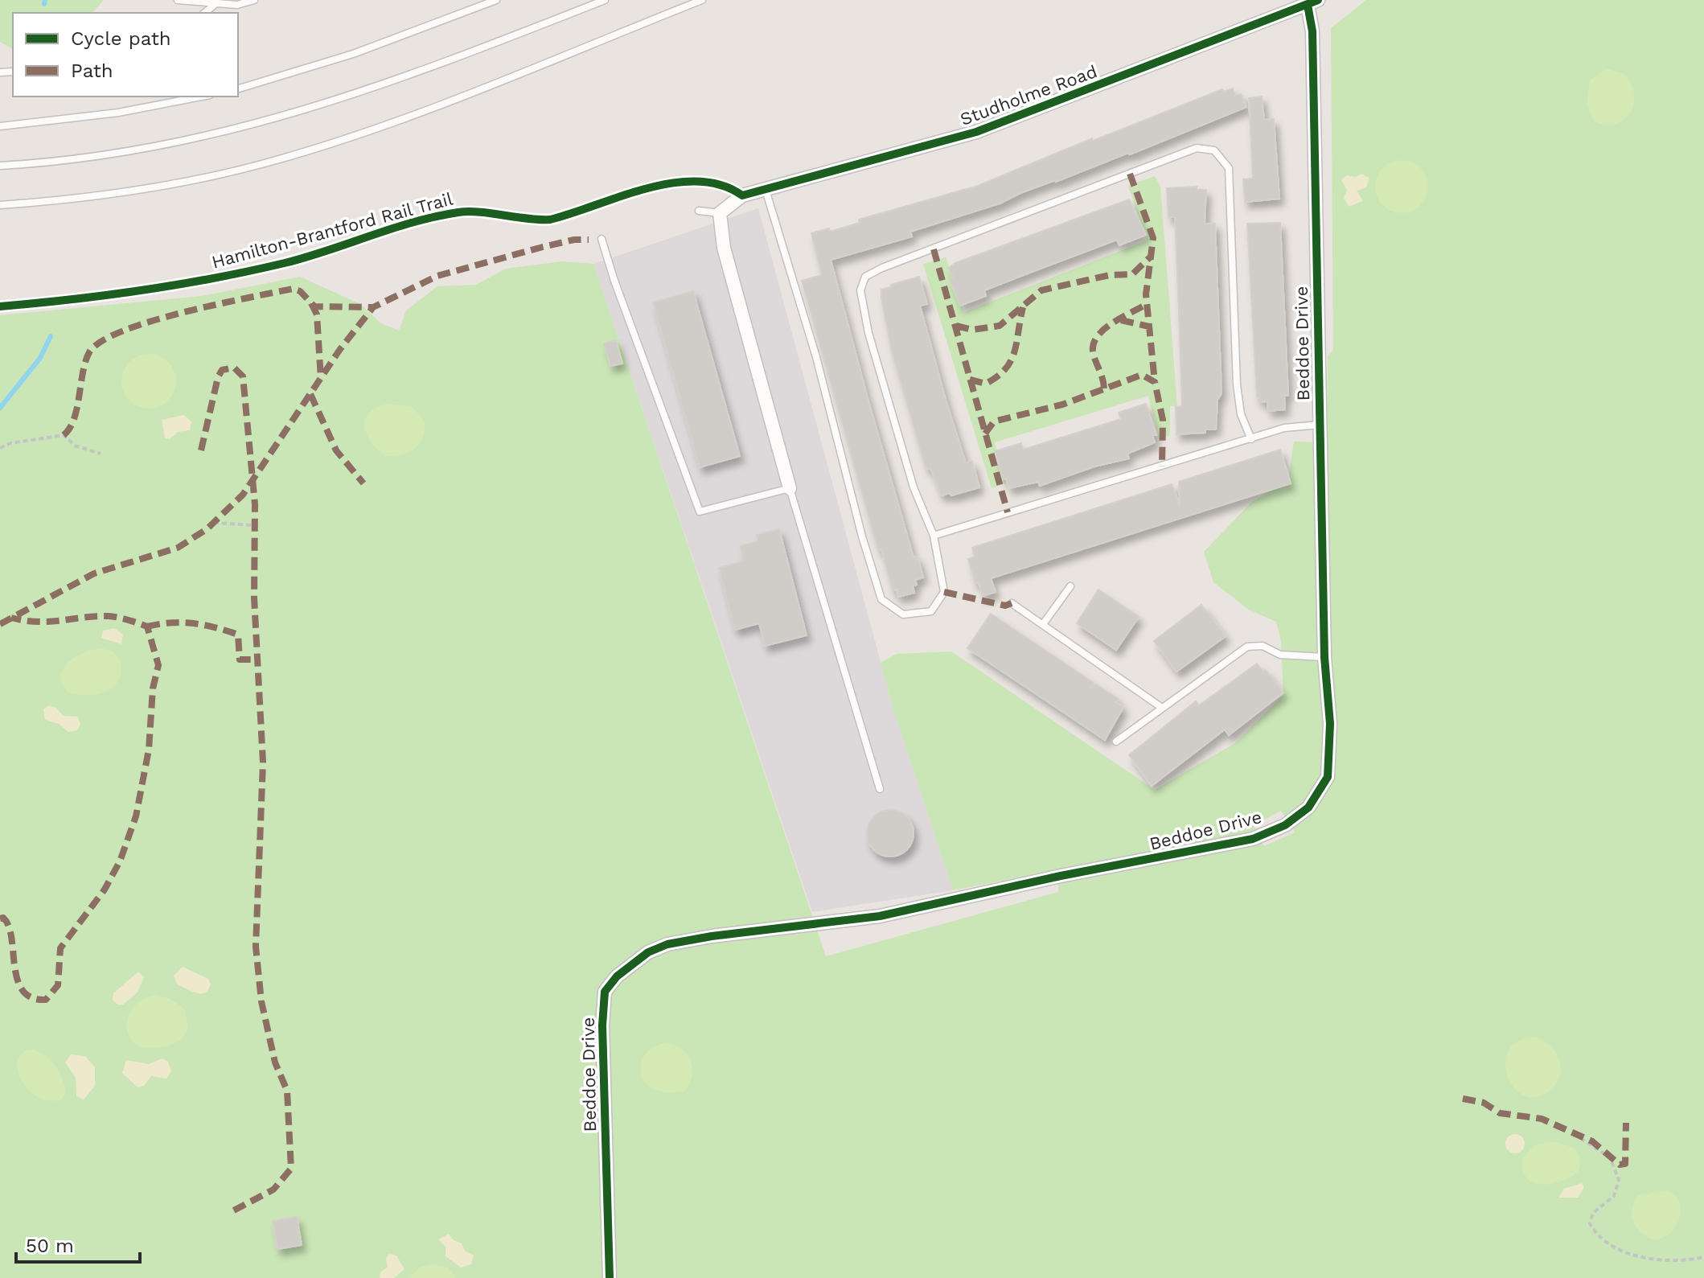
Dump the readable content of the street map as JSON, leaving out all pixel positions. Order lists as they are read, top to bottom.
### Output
{
  "streets": {
    "street": ["Studholme Road", "Beddoe Drive"],
    "cycle path": ["Hamilton-Brantford Rail Trail"]
  },
  "crossings": [
    ["Studholme Road", "Beddoe Drive"]
  ],
  "legend": ["Cycle path", "Path"],
  "scale_bar": "50 m"
}
